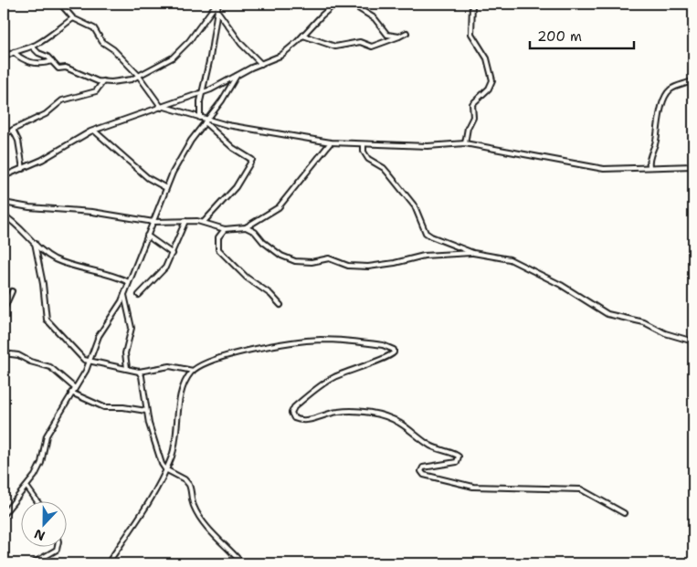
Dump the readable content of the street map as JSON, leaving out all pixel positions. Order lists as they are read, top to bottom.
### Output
{
  "scale_bar": "200 m",
  "north": "bottom"
}
